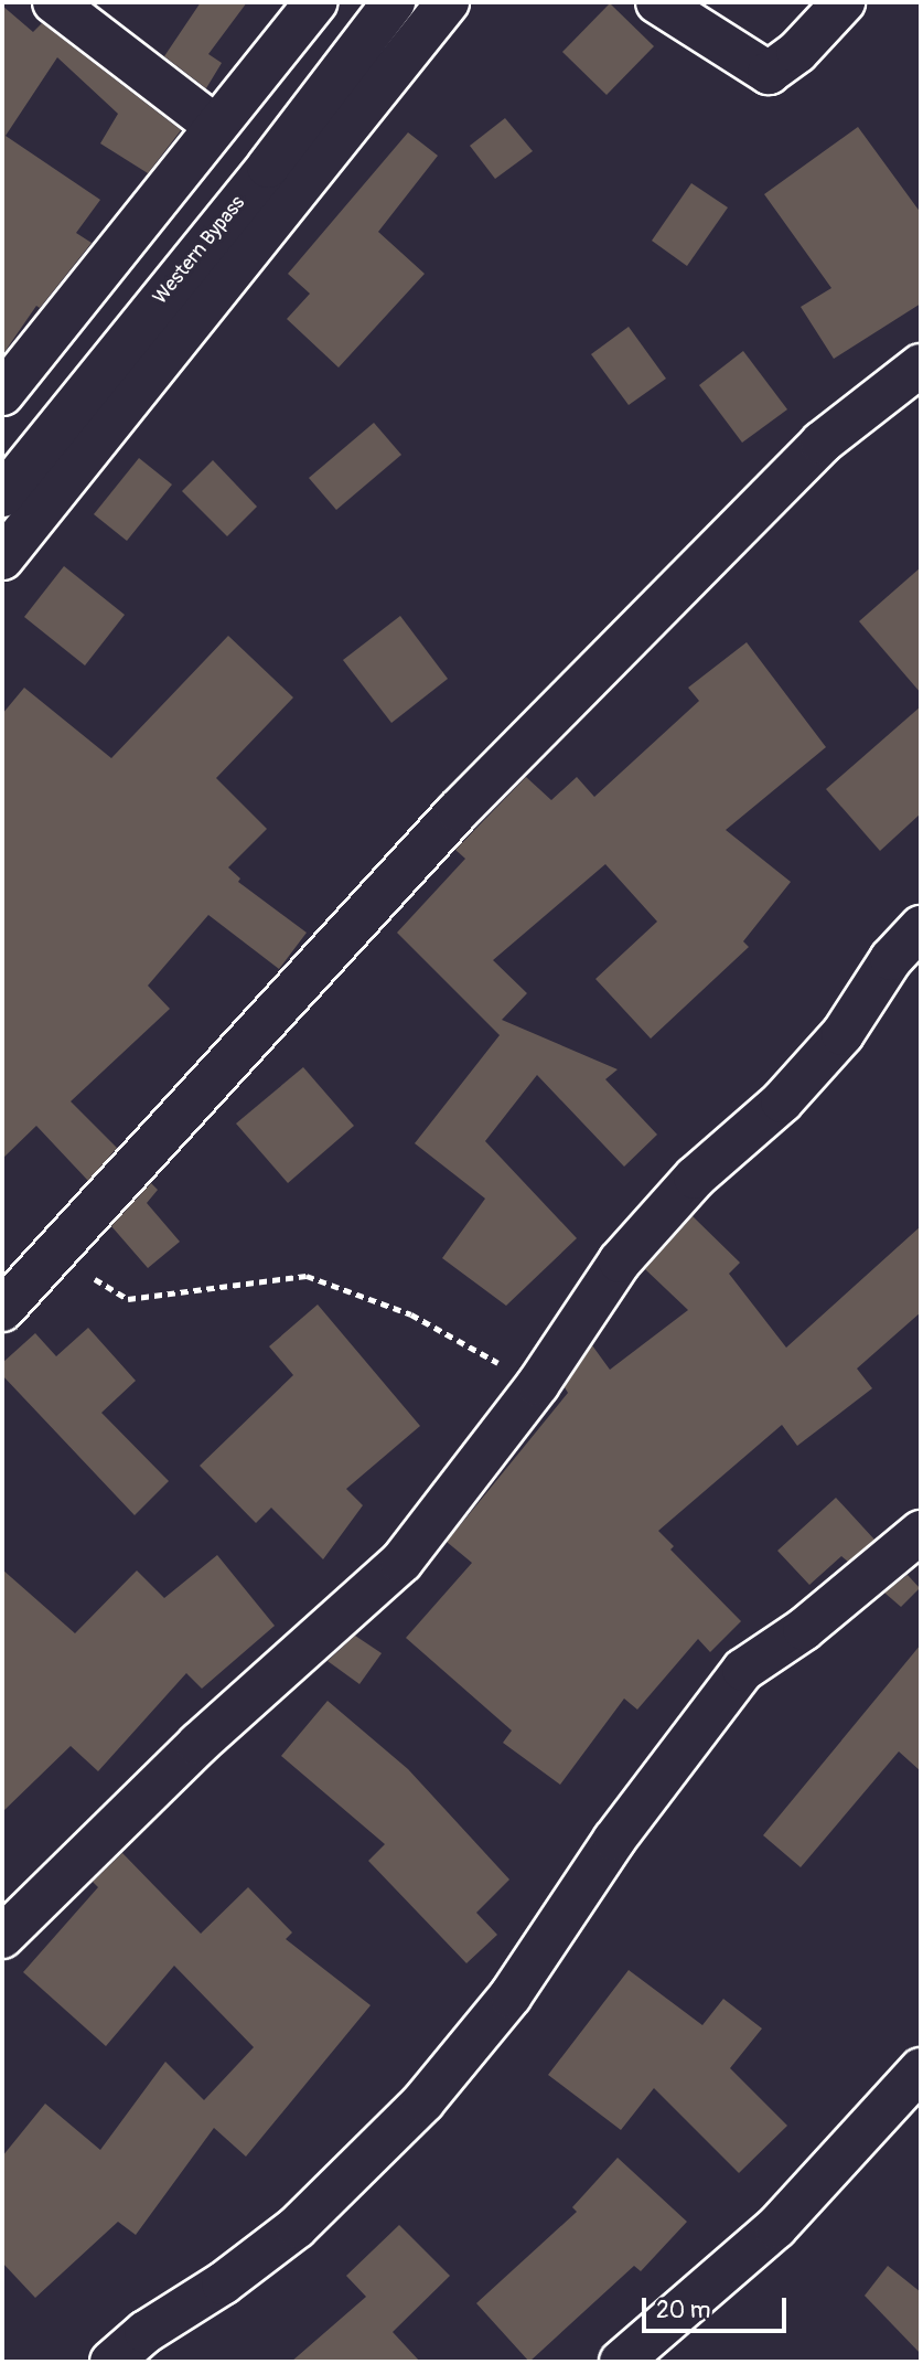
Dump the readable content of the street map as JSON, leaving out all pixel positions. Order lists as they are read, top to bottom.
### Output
{
  "streets": {
    "street": ["Western Bypass"]
  },
  "scale_bar": "20 m"
}
